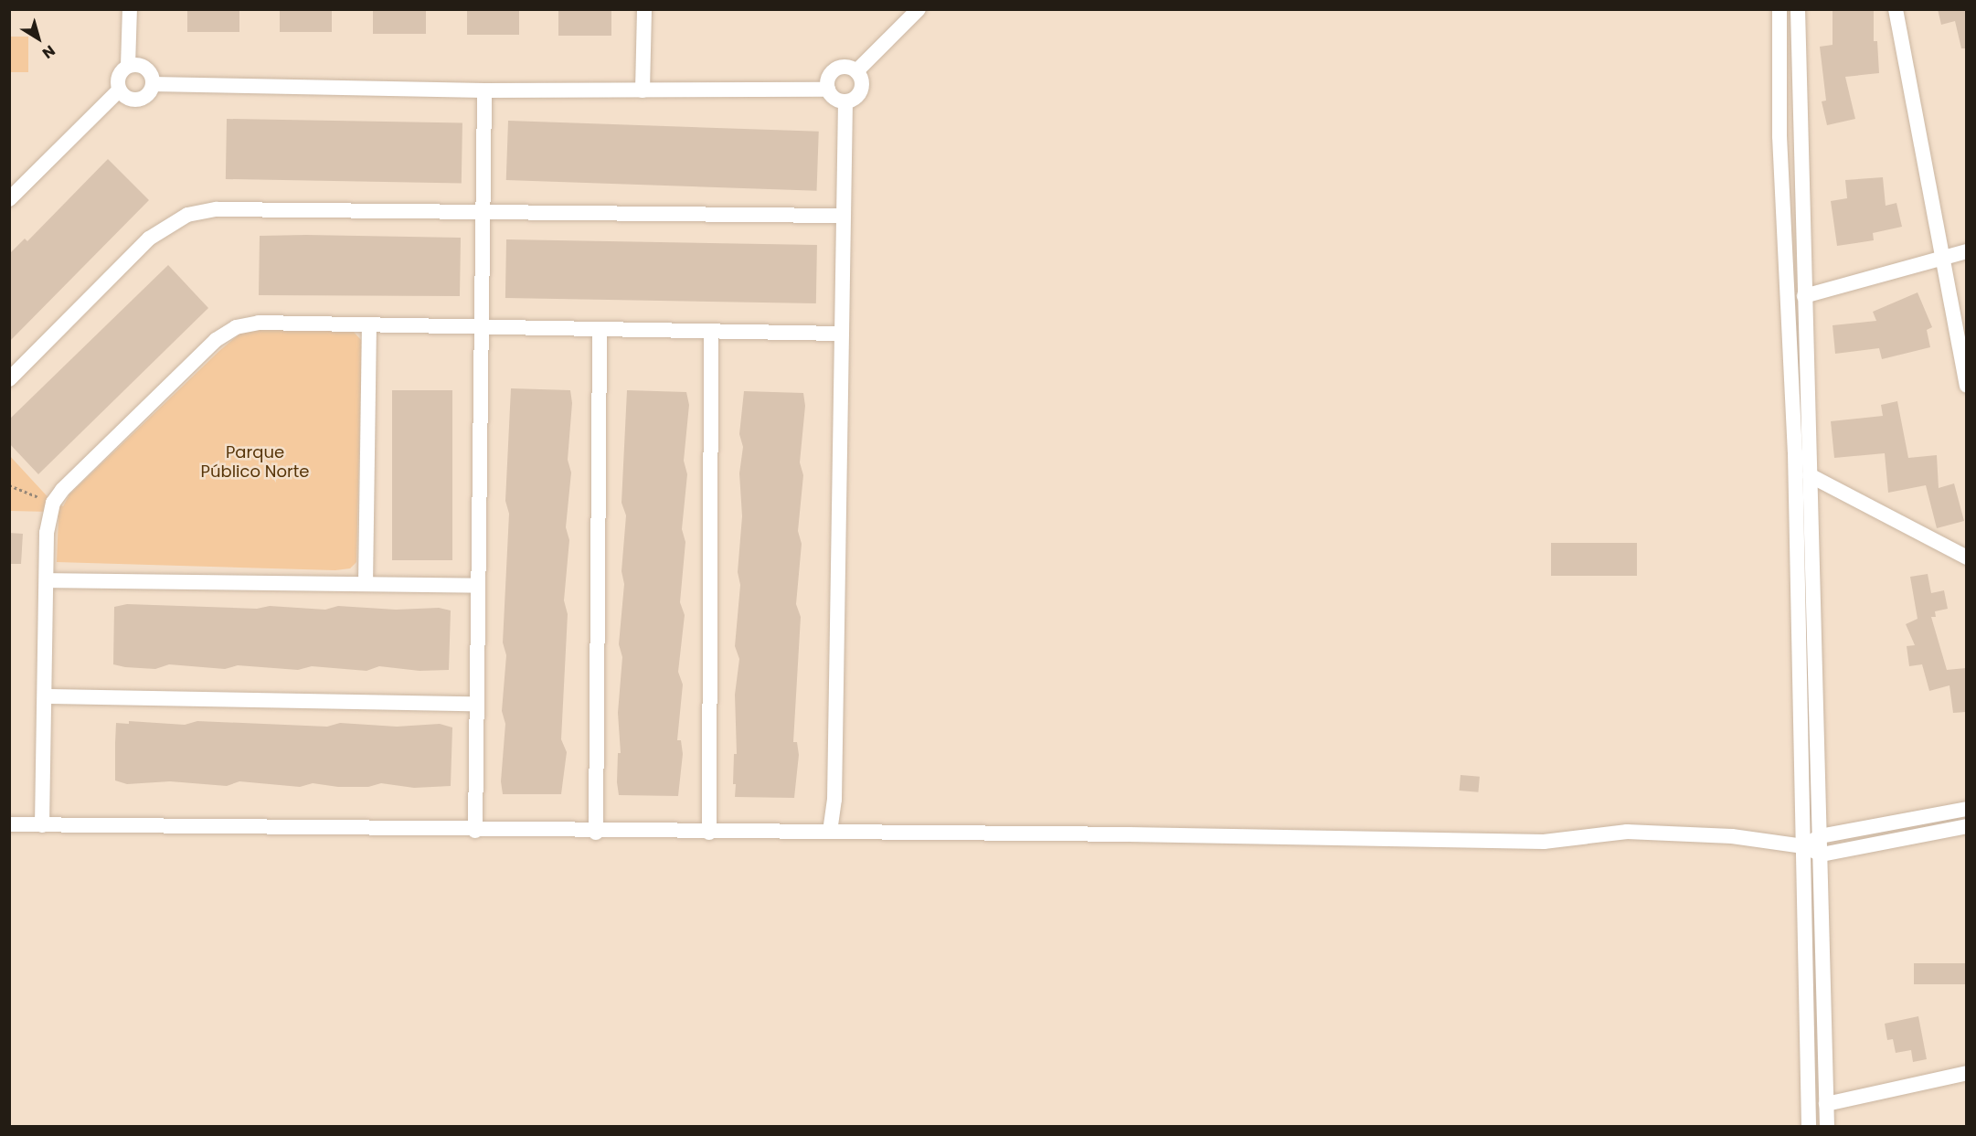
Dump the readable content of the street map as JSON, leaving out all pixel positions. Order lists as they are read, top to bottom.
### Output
{
  "parks": ["Parque Público Norte"],
  "north": "bottom right"
}
